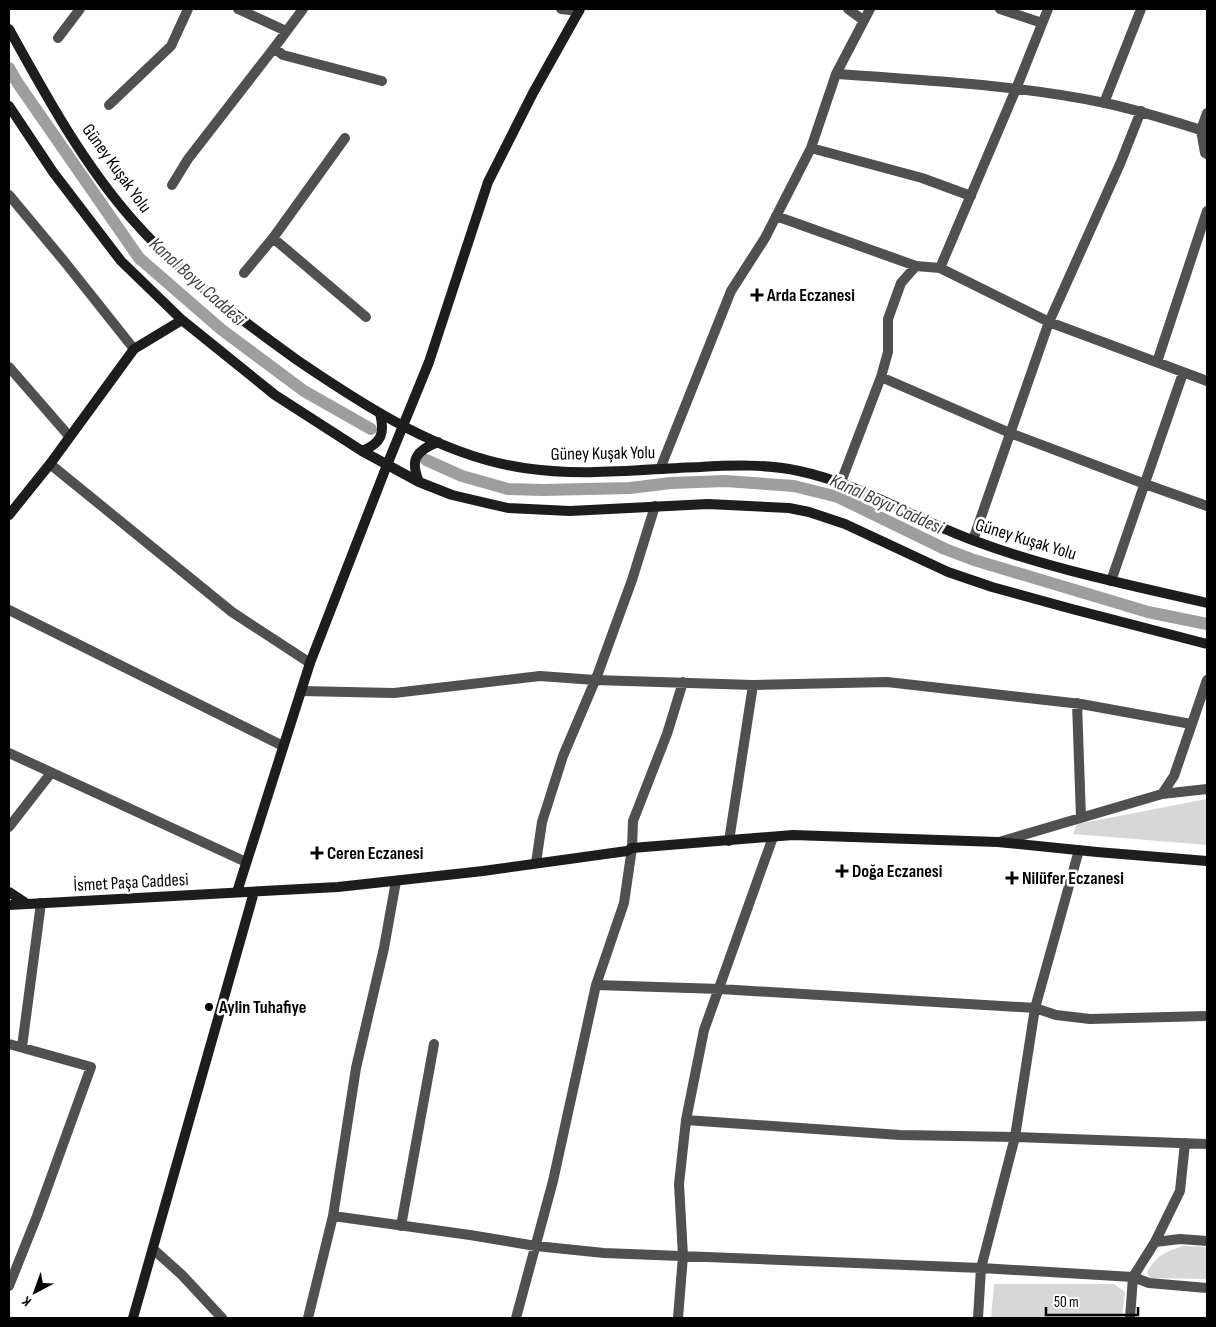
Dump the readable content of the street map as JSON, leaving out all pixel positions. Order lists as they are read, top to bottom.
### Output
{
  "streets": {
    "main road": ["Güney Kuşak Yolu", "İsmet Paşa Caddesi"]
  },
  "water": ["Kanal Boyu Caddesi"],
  "places": {
    "health": [
      "Arda Eczanesi",
      "Ceren Eczanesi",
      "Doğa Eczanesi",
      "Nilüfer Eczanesi"
    ],
    "other": ["Aylin Tuhafiye"]
  },
  "scale_bar": "50 m",
  "north": "bottom left"
}
